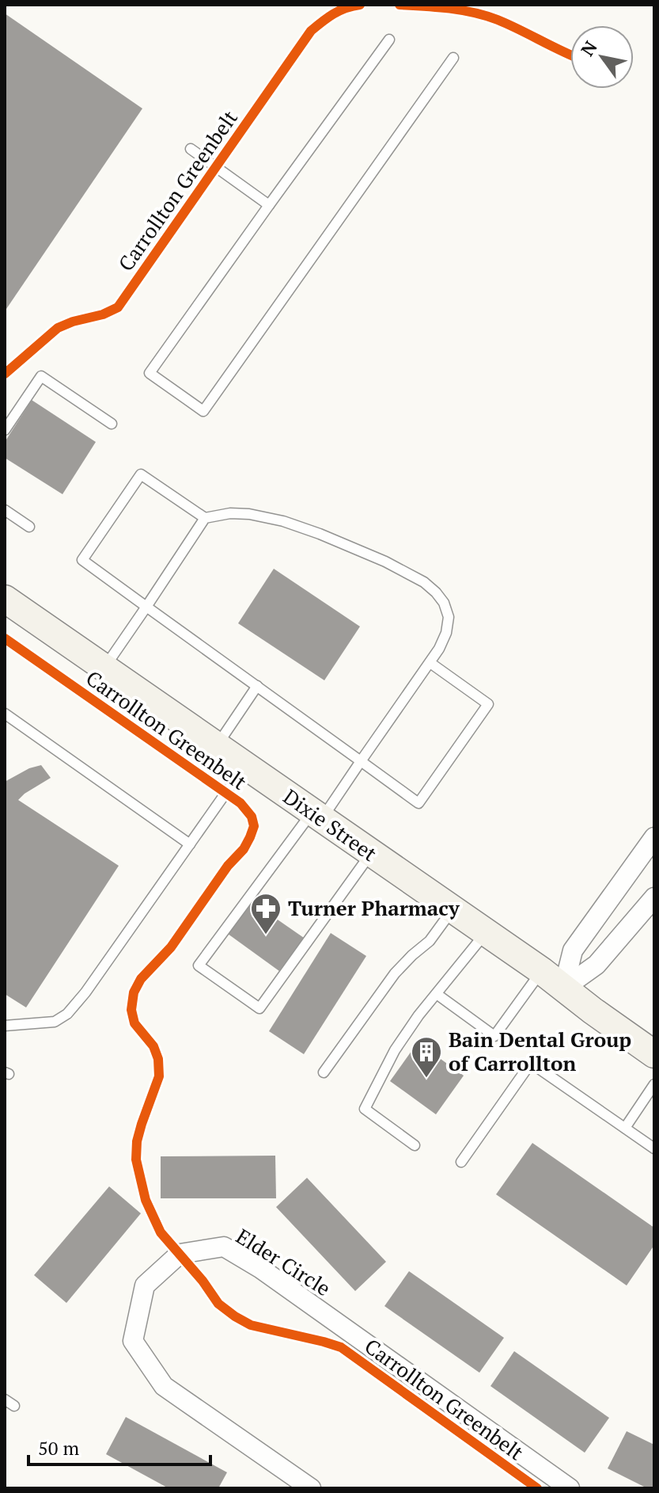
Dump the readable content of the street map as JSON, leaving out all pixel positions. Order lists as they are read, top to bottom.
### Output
{
  "streets": {
    "street": ["Dixie Street", "Elder Circle"],
    "cycle path": ["Carrollton Greenbelt"]
  },
  "places": {
    "pharmacy": ["Turner Pharmacy"],
    "building": ["Bain Dental Group of Carrollton"]
  },
  "scale_bar": "50 m",
  "north": "top left"
}
